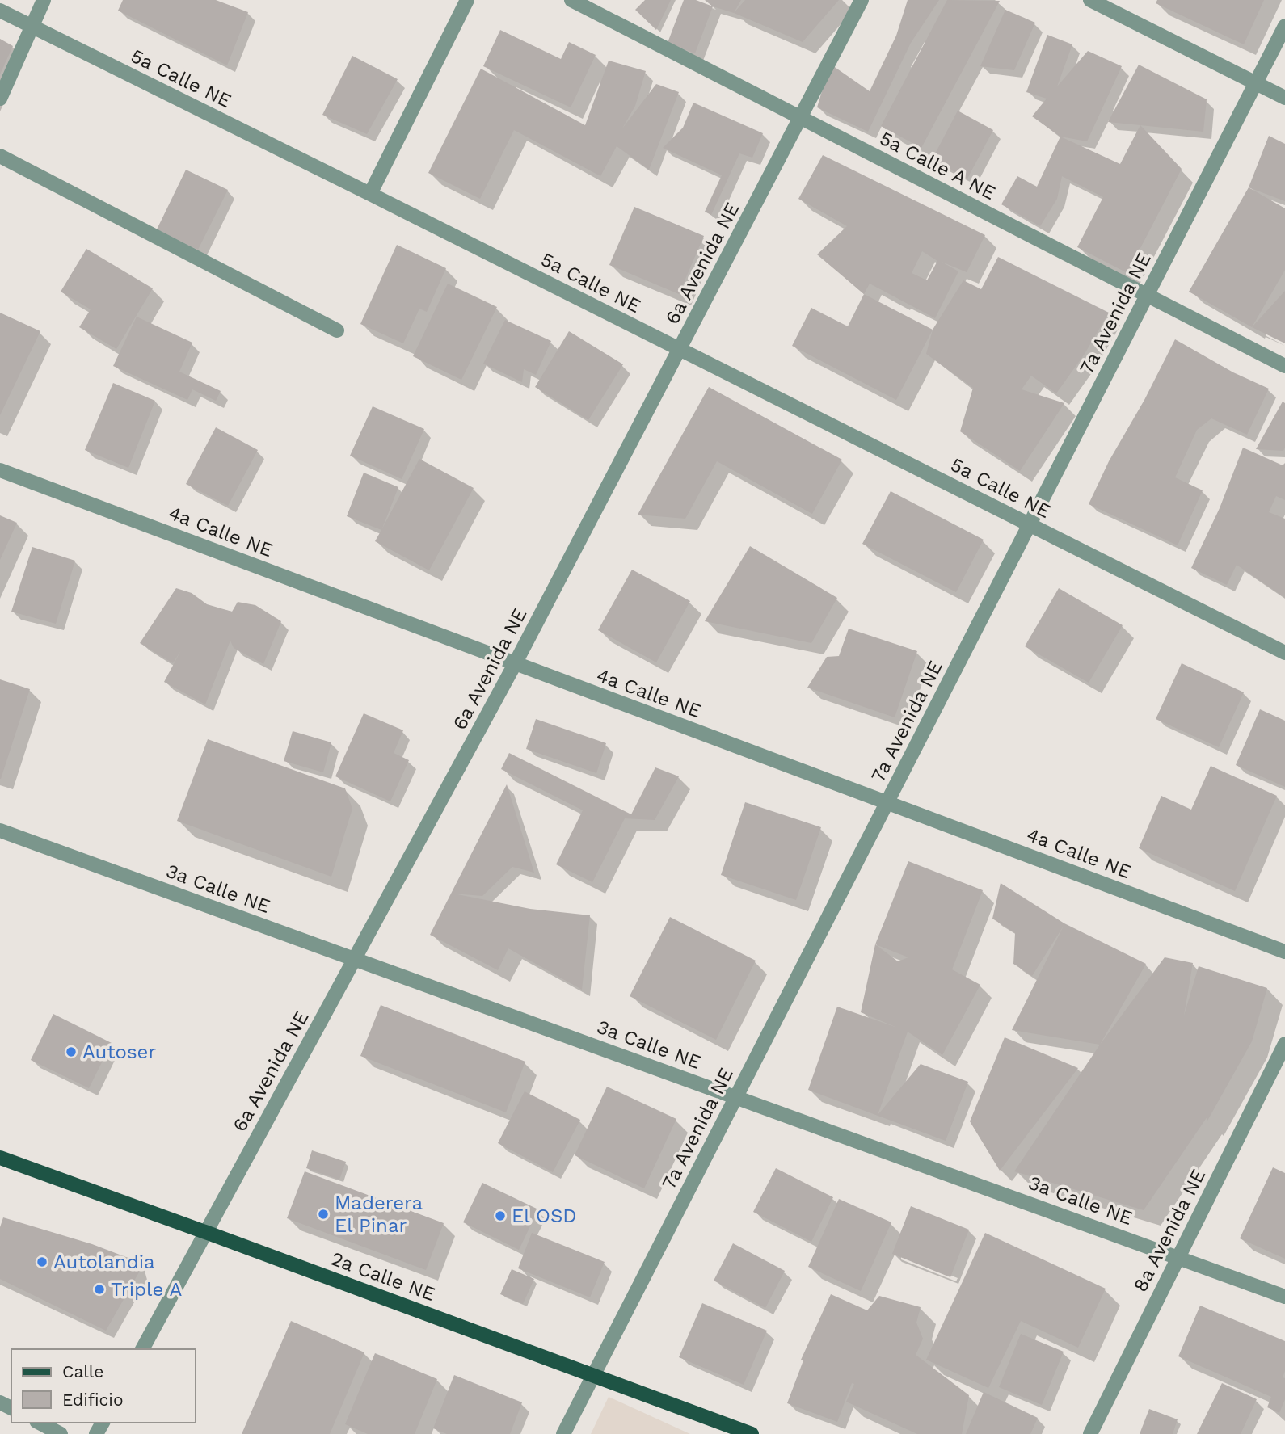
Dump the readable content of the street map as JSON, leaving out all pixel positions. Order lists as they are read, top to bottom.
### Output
{
  "streets": {
    "main road": ["2a Calle NE"],
    "street": [
      "5a Calle NE",
      "5a Calle A NE",
      "6a Avenida NE",
      "7a Avenida NE",
      "4a Calle NE",
      "3a Calle NE",
      "8a Avenida NE"
    ]
  },
  "crossings": [
    ["5a Calle NE", "6a Avenida NE"],
    ["5a Calle NE", "7a Avenida NE"],
    ["5a Calle A NE", "6a Avenida NE"],
    ["5a Calle A NE", "7a Avenida NE"],
    ["6a Avenida NE", "4a Calle NE"],
    ["6a Avenida NE", "3a Calle NE"],
    ["6a Avenida NE", "2a Calle NE"],
    ["7a Avenida NE", "4a Calle NE"],
    ["7a Avenida NE", "3a Calle NE"],
    ["7a Avenida NE", "2a Calle NE"],
    ["3a Calle NE", "8a Avenida NE"]
  ],
  "places": [
    "Autoser",
    "Maderera El Pinar",
    "El OSD",
    "Autolandia",
    "Triple A"
  ],
  "legend": ["Calle", "Edificio"]
}
